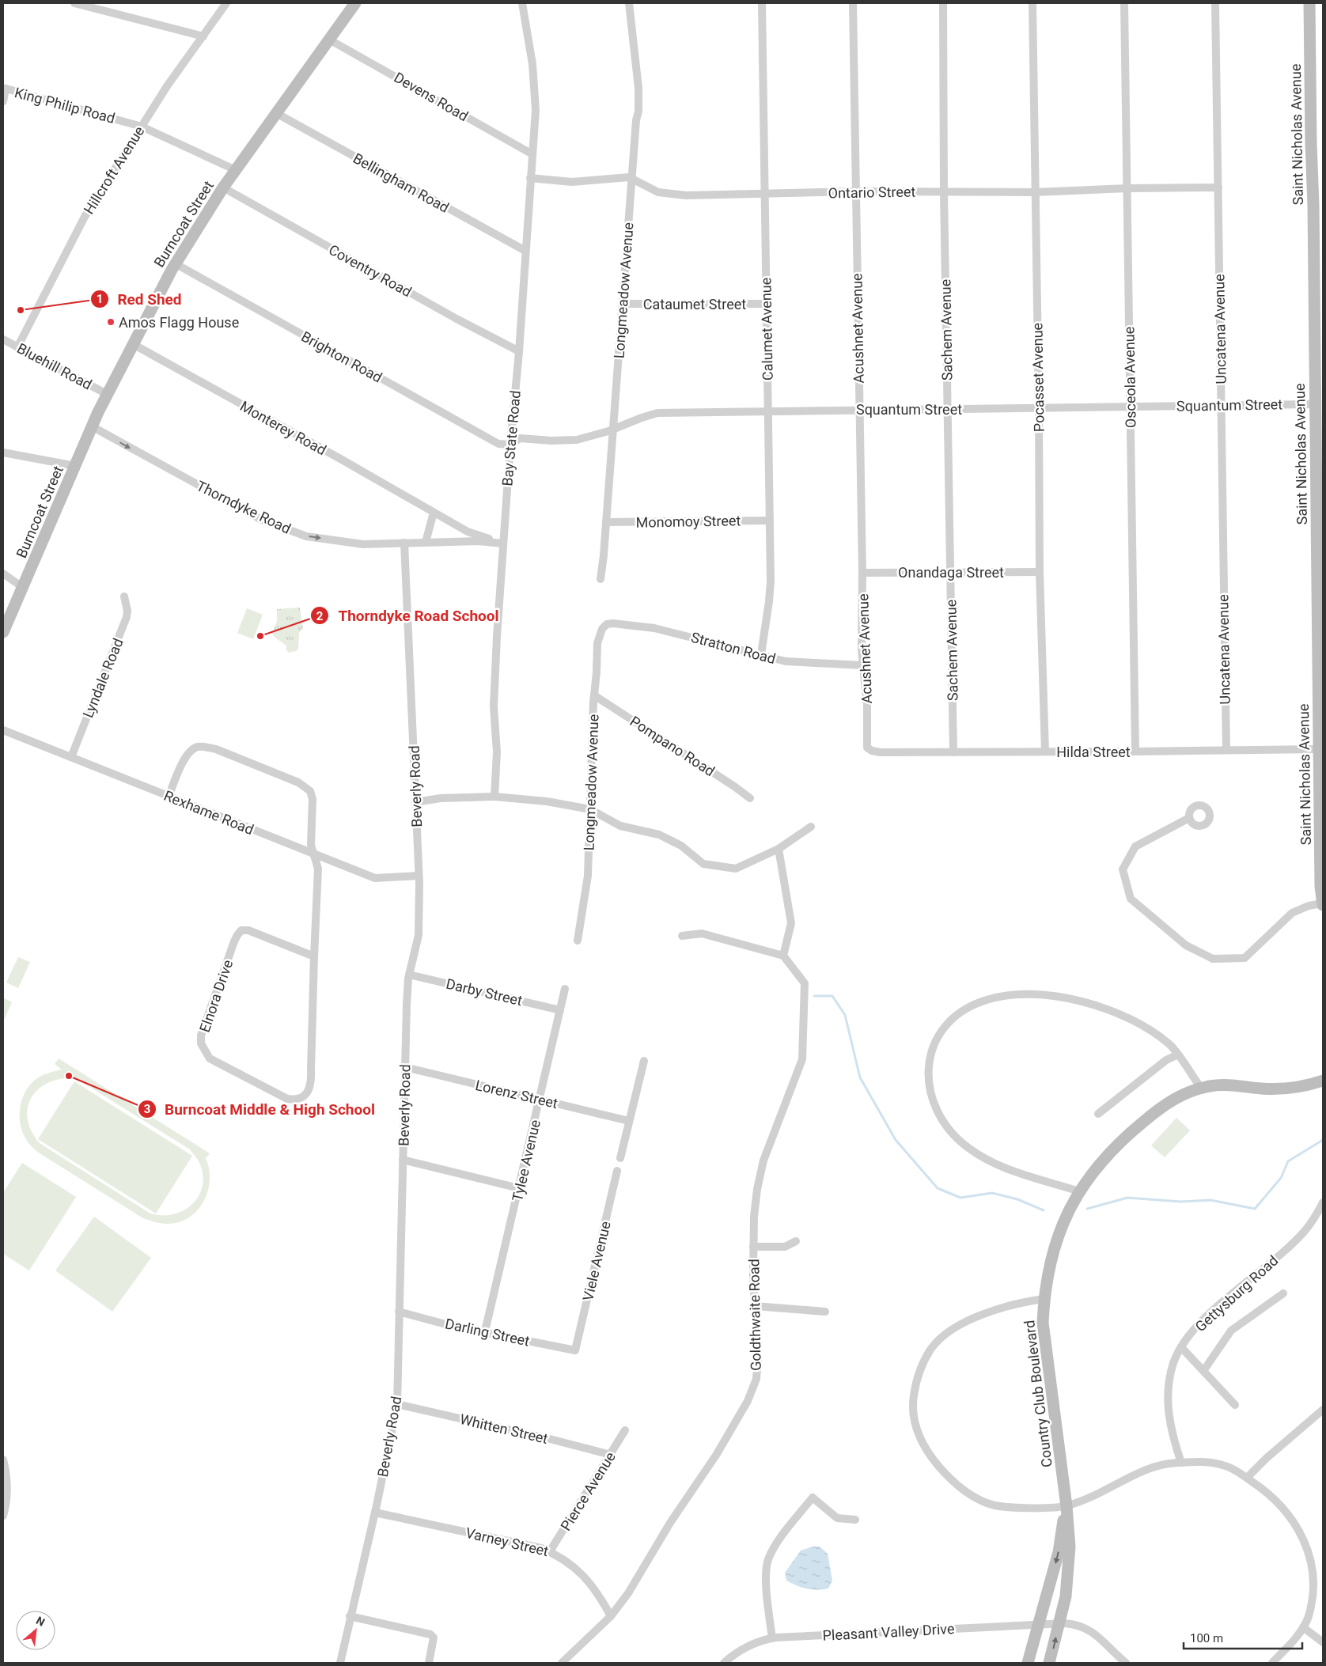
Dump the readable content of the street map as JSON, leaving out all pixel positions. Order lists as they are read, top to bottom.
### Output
{
  "streets": {
    "street": [
      "Devens Road",
      "King Philip Road",
      "Saint Nicholas Avenue",
      "Hillcroft Avenue",
      "Bellingham Road",
      "Ontario Street",
      "Burncoat Street",
      "Coventry Road",
      "Longmeadow Avenue",
      "Cataumet Street",
      "Acushnet Avenue",
      "Calumet Avenue",
      "Uncatena Avenue",
      "Sachem Avenue",
      "Brighton Road",
      "Bluehill Road",
      "Pocasset Avenue",
      "Osceola Avenue",
      "Squantum Street",
      "Monterey Road",
      "Bay State Road",
      "Thorndyke Road",
      "Monomoy Street",
      "Onandaga Street",
      "Stratton Road",
      "Lyndale Road",
      "Pompano Road",
      "Hilda Street",
      "Beverly Road",
      "Rexhame Road",
      "Darby Street",
      "Elnora Drive",
      "Lorenz Street",
      "Tylee Avenue",
      "Viele Avenue",
      "Gettysburg Road",
      "Goldthwaite Road",
      "Darling Street",
      "Country Club Boulevard",
      "Whitten Street",
      "Pierce Avenue",
      "Varney Street",
      "Pleasant Valley Drive"
    ]
  },
  "crossings": [
    ["Devens Road", "Burncoat Street"],
    ["Devens Road", "Bay State Road"],
    ["King Philip Road", "Hillcroft Avenue"],
    ["King Philip Road", "Burncoat Street"],
    ["Saint Nicholas Avenue", "Squantum Street"],
    ["Saint Nicholas Avenue", "Hilda Street"],
    ["Hillcroft Avenue", "Bluehill Road"],
    ["Bellingham Road", "Burncoat Street"],
    ["Bellingham Road", "Bay State Road"],
    ["Ontario Street", "Longmeadow Avenue"],
    ["Ontario Street", "Acushnet Avenue"],
    ["Ontario Street", "Calumet Avenue"],
    ["Ontario Street", "Uncatena Avenue"],
    ["Ontario Street", "Sachem Avenue"],
    ["Ontario Street", "Pocasset Avenue"],
    ["Ontario Street", "Osceola Avenue"],
    ["Ontario Street", "Bay State Road"],
    ["Burncoat Street", "Coventry Road"],
    ["Burncoat Street", "Brighton Road"],
    ["Burncoat Street", "Bluehill Road"],
    ["Burncoat Street", "Monterey Road"],
    ["Burncoat Street", "Thorndyke Road"],
    ["Coventry Road", "Bay State Road"],
    ["Longmeadow Avenue", "Cataumet Street"],
    ["Longmeadow Avenue", "Squantum Street"],
    ["Longmeadow Avenue", "Monomoy Street"],
    ["Longmeadow Avenue", "Stratton Road"],
    ["Longmeadow Avenue", "Pompano Road"],
    ["Cataumet Street", "Calumet Avenue"],
    ["Acushnet Avenue", "Squantum Street"],
    ["Acushnet Avenue", "Onandaga Street"],
    ["Acushnet Avenue", "Stratton Road"],
    ["Acushnet Avenue", "Hilda Street"],
    ["Calumet Avenue", "Squantum Street"],
    ["Calumet Avenue", "Monomoy Street"],
    ["Calumet Avenue", "Stratton Road"],
    ["Uncatena Avenue", "Squantum Street"],
    ["Uncatena Avenue", "Hilda Street"],
    ["Sachem Avenue", "Squantum Street"],
    ["Sachem Avenue", "Onandaga Street"],
    ["Sachem Avenue", "Hilda Street"],
    ["Brighton Road", "Squantum Street"],
    ["Brighton Road", "Bay State Road"],
    ["Pocasset Avenue", "Squantum Street"],
    ["Pocasset Avenue", "Onandaga Street"],
    ["Pocasset Avenue", "Hilda Street"],
    ["Osceola Avenue", "Squantum Street"],
    ["Osceola Avenue", "Hilda Street"],
    ["Squantum Street", "Bay State Road"],
    ["Monterey Road", "Bay State Road"],
    ["Monterey Road", "Thorndyke Road"],
    ["Bay State Road", "Thorndyke Road"],
    ["Thorndyke Road", "Beverly Road"],
    ["Lyndale Road", "Rexhame Road"],
    ["Beverly Road", "Rexhame Road"],
    ["Beverly Road", "Darby Street"],
    ["Beverly Road", "Lorenz Street"],
    ["Beverly Road", "Darling Street"],
    ["Beverly Road", "Whitten Street"],
    ["Beverly Road", "Varney Street"],
    ["Rexhame Road", "Elnora Drive"],
    ["Darby Street", "Tylee Avenue"],
    ["Lorenz Street", "Tylee Avenue"],
    ["Tylee Avenue", "Darling Street"],
    ["Viele Avenue", "Darling Street"],
    ["Goldthwaite Road", "Varney Street"],
    ["Country Club Boulevard", "Pleasant Valley Drive"],
    ["Whitten Street", "Pierce Avenue"],
    ["Pierce Avenue", "Varney Street"]
  ],
  "one_way": ["Thorndyke Road"],
  "places": [
    "Red Shed",
    "Amos Flagg House",
    "Thorndyke Road School",
    "Burncoat Middle & High School"
  ],
  "scale_bar": "100 m",
  "north": "top right"
}
